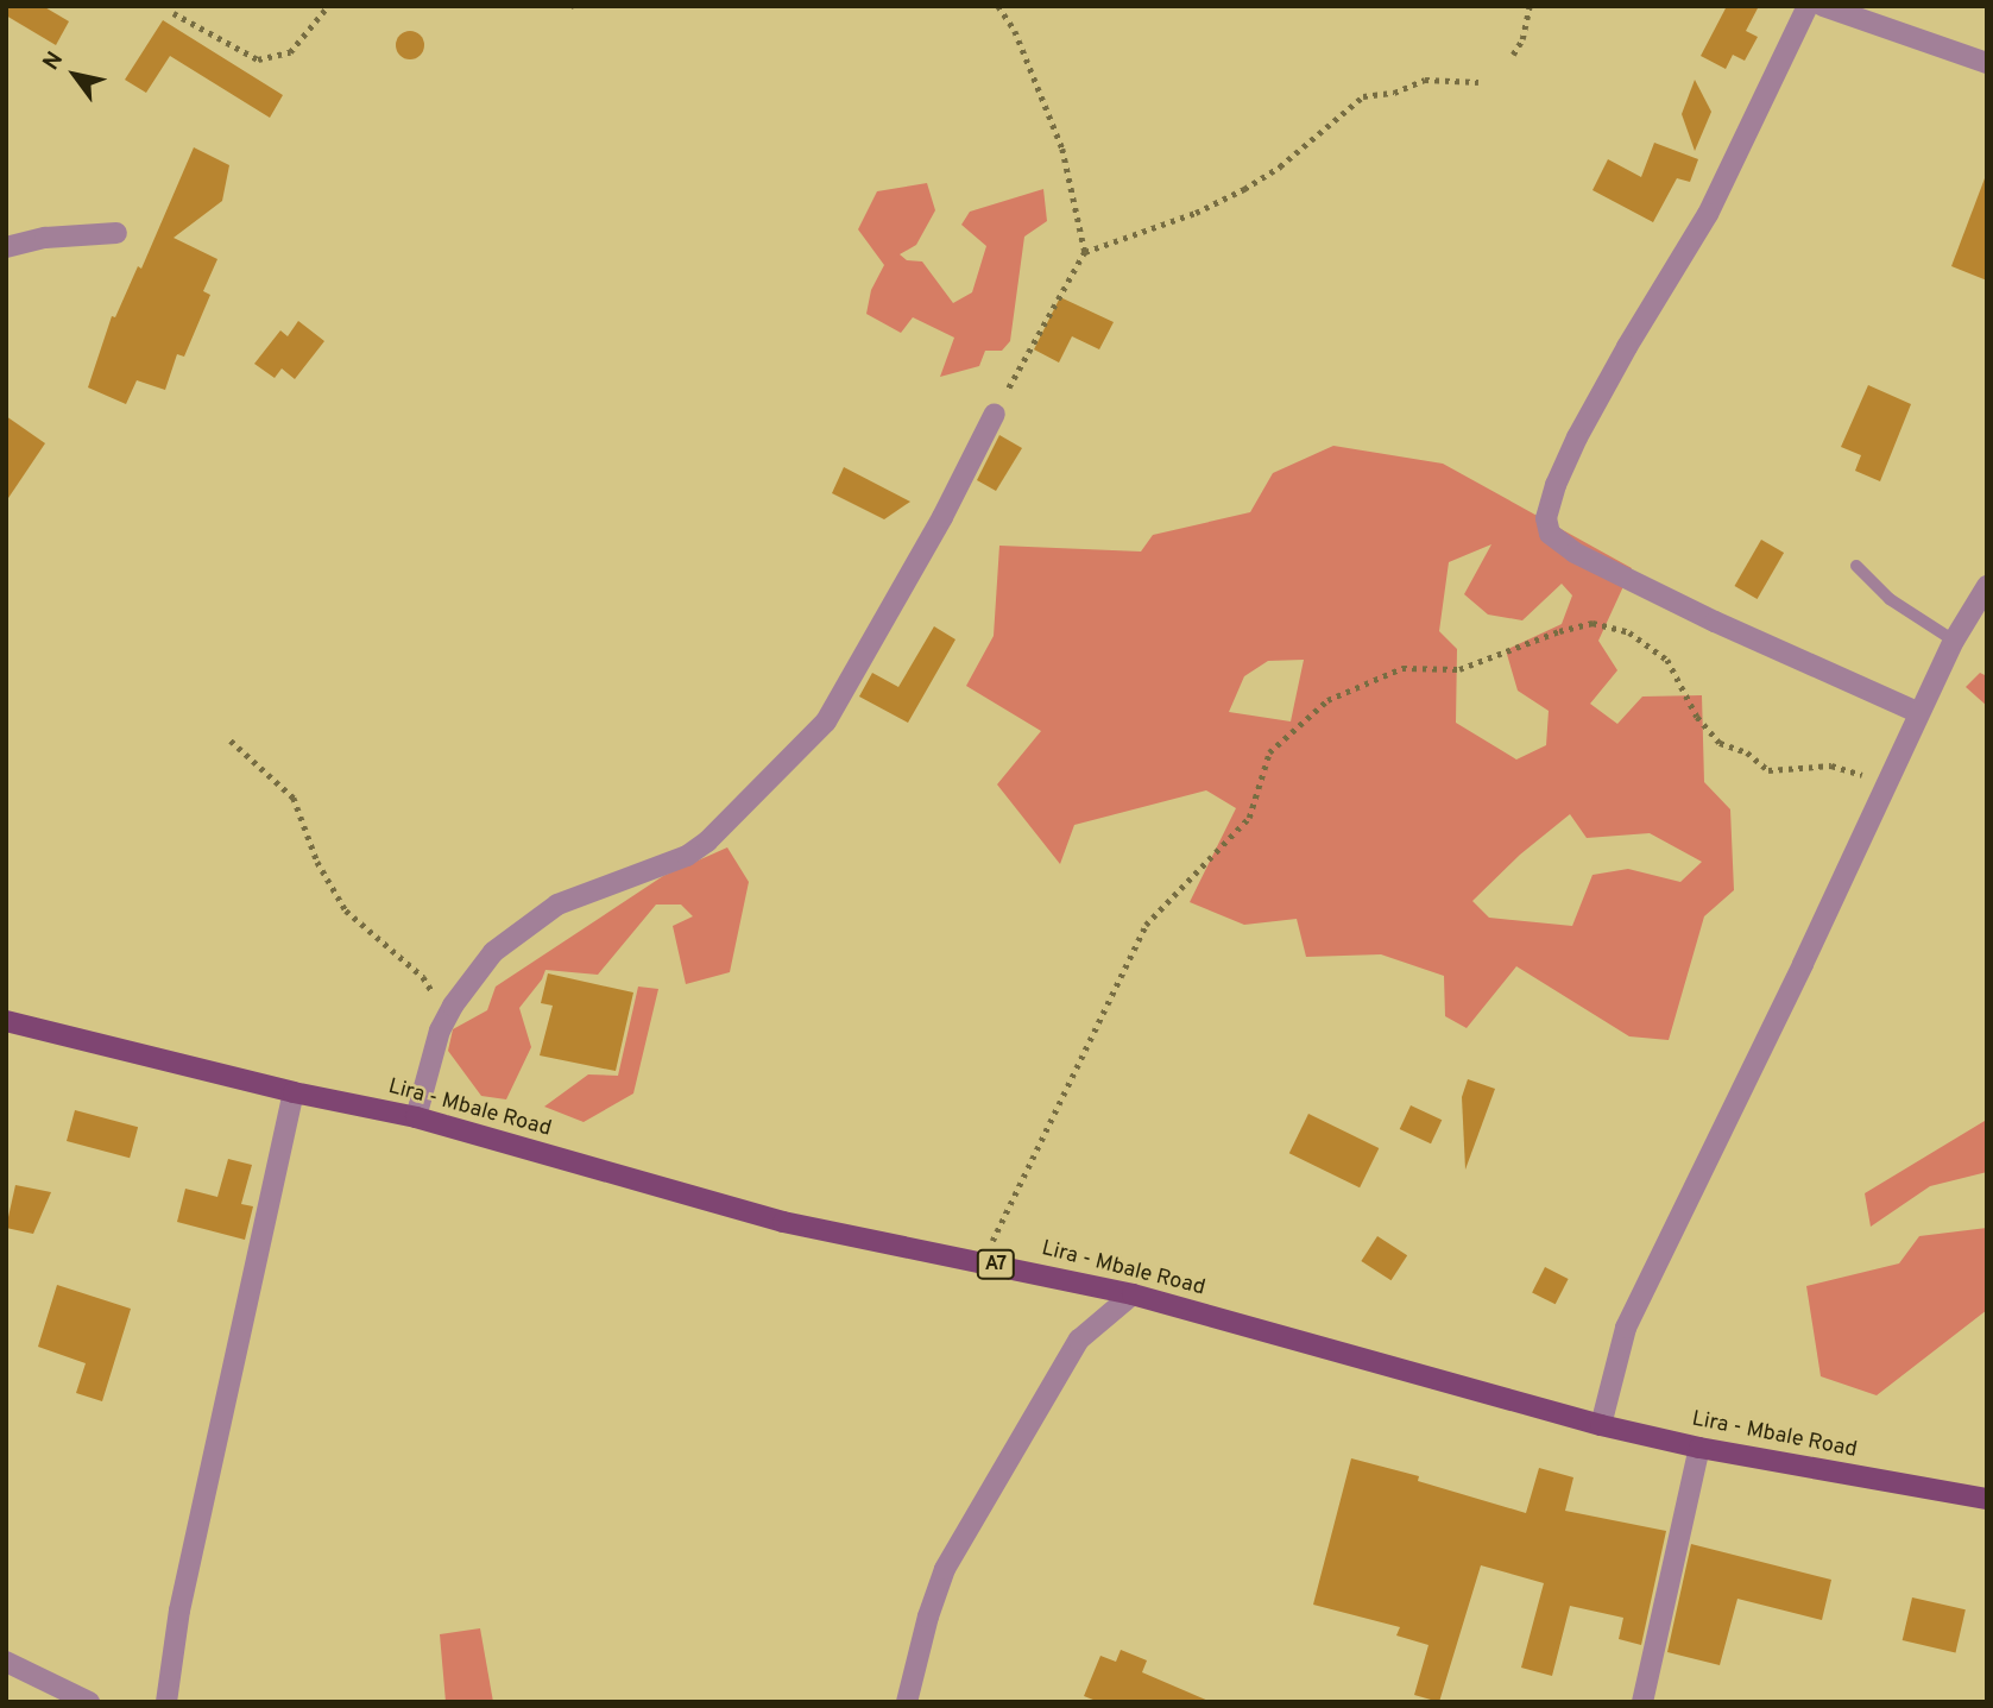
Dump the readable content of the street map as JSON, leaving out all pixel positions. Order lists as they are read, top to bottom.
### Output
{
  "streets": {
    "main road": ["Lira - Mbale Road", "A7"]
  },
  "north": "top left"
}
